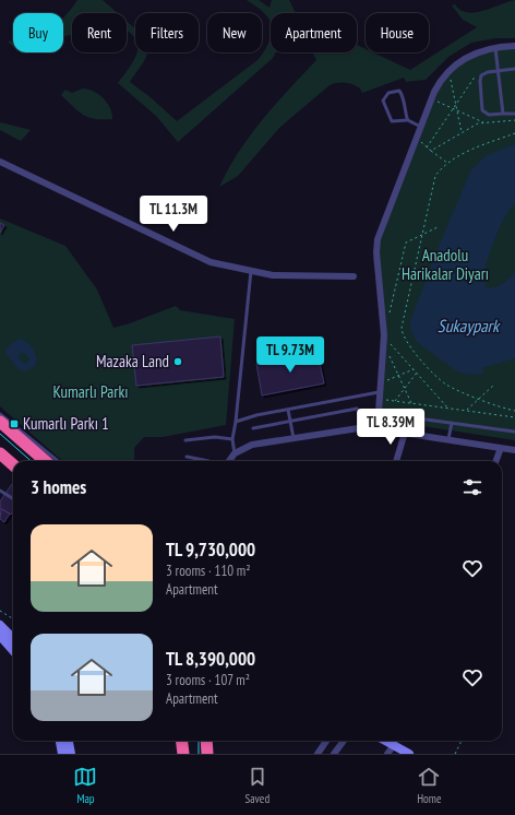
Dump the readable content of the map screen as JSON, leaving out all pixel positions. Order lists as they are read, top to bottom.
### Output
{
  "water": ["Sukaypark"],
  "parks": ["Anadolu Harikalar Diyarı", "Kumarlı Parkı"],
  "places": {
    "other": ["Mazaka Land"],
    "transit": ["Kumarlı Parkı 1"]
  },
  "page": {
    "chip": [
      "Buy",
      "Rent",
      "Filters",
      "New",
      "Apartment",
      "House"
    ],
    "price": ["TL 11.3M", "TL 9.73M", "TL 8.39M"],
    "heading": "3 homes",
    "list": [
      {
        "name": "TL 9,730,000",
        "note": "3 rooms · 110 m² · Apartment"
      },
      {
        "name": "TL 8,390,000",
        "note": "3 rooms · 107 m² · Apartment"
      }
    ],
    "tabs": ["Map", "Saved", "Home"]
  }
}
